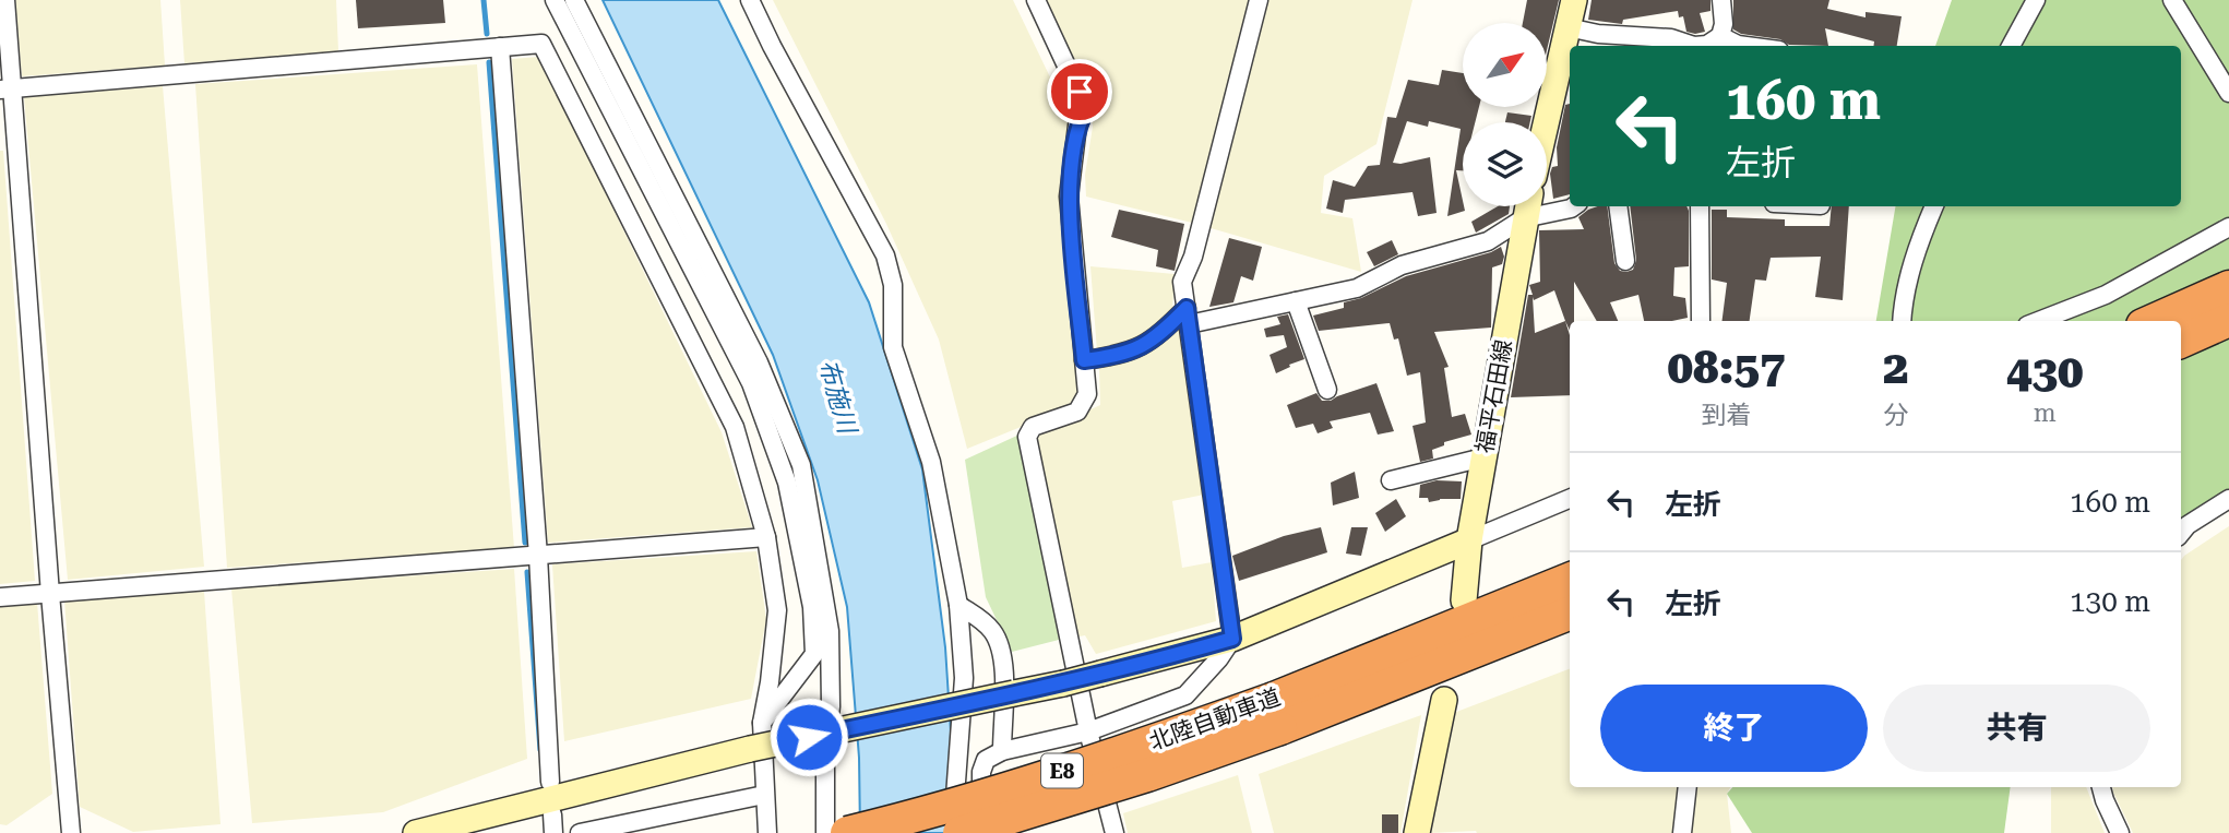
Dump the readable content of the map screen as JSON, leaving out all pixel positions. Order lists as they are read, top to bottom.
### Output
{
  "streets": {
    "highway": ["北陸自動車道", "E8"],
    "street": ["福平石田線"]
  },
  "water": ["布施川"],
  "north": "top right",
  "page": {
    "turn": ["160 m", "左折"],
    "eta": [
      "08:57",
      "到着",
      "2",
      "分",
      "430",
      "m"
    ],
    "list": [
      {
        "name": "左折",
        "value": "160 m"
      },
      {
        "name": "左折",
        "value": "130 m"
      }
    ],
    "buttons": ["終了", "共有"]
  }
}
